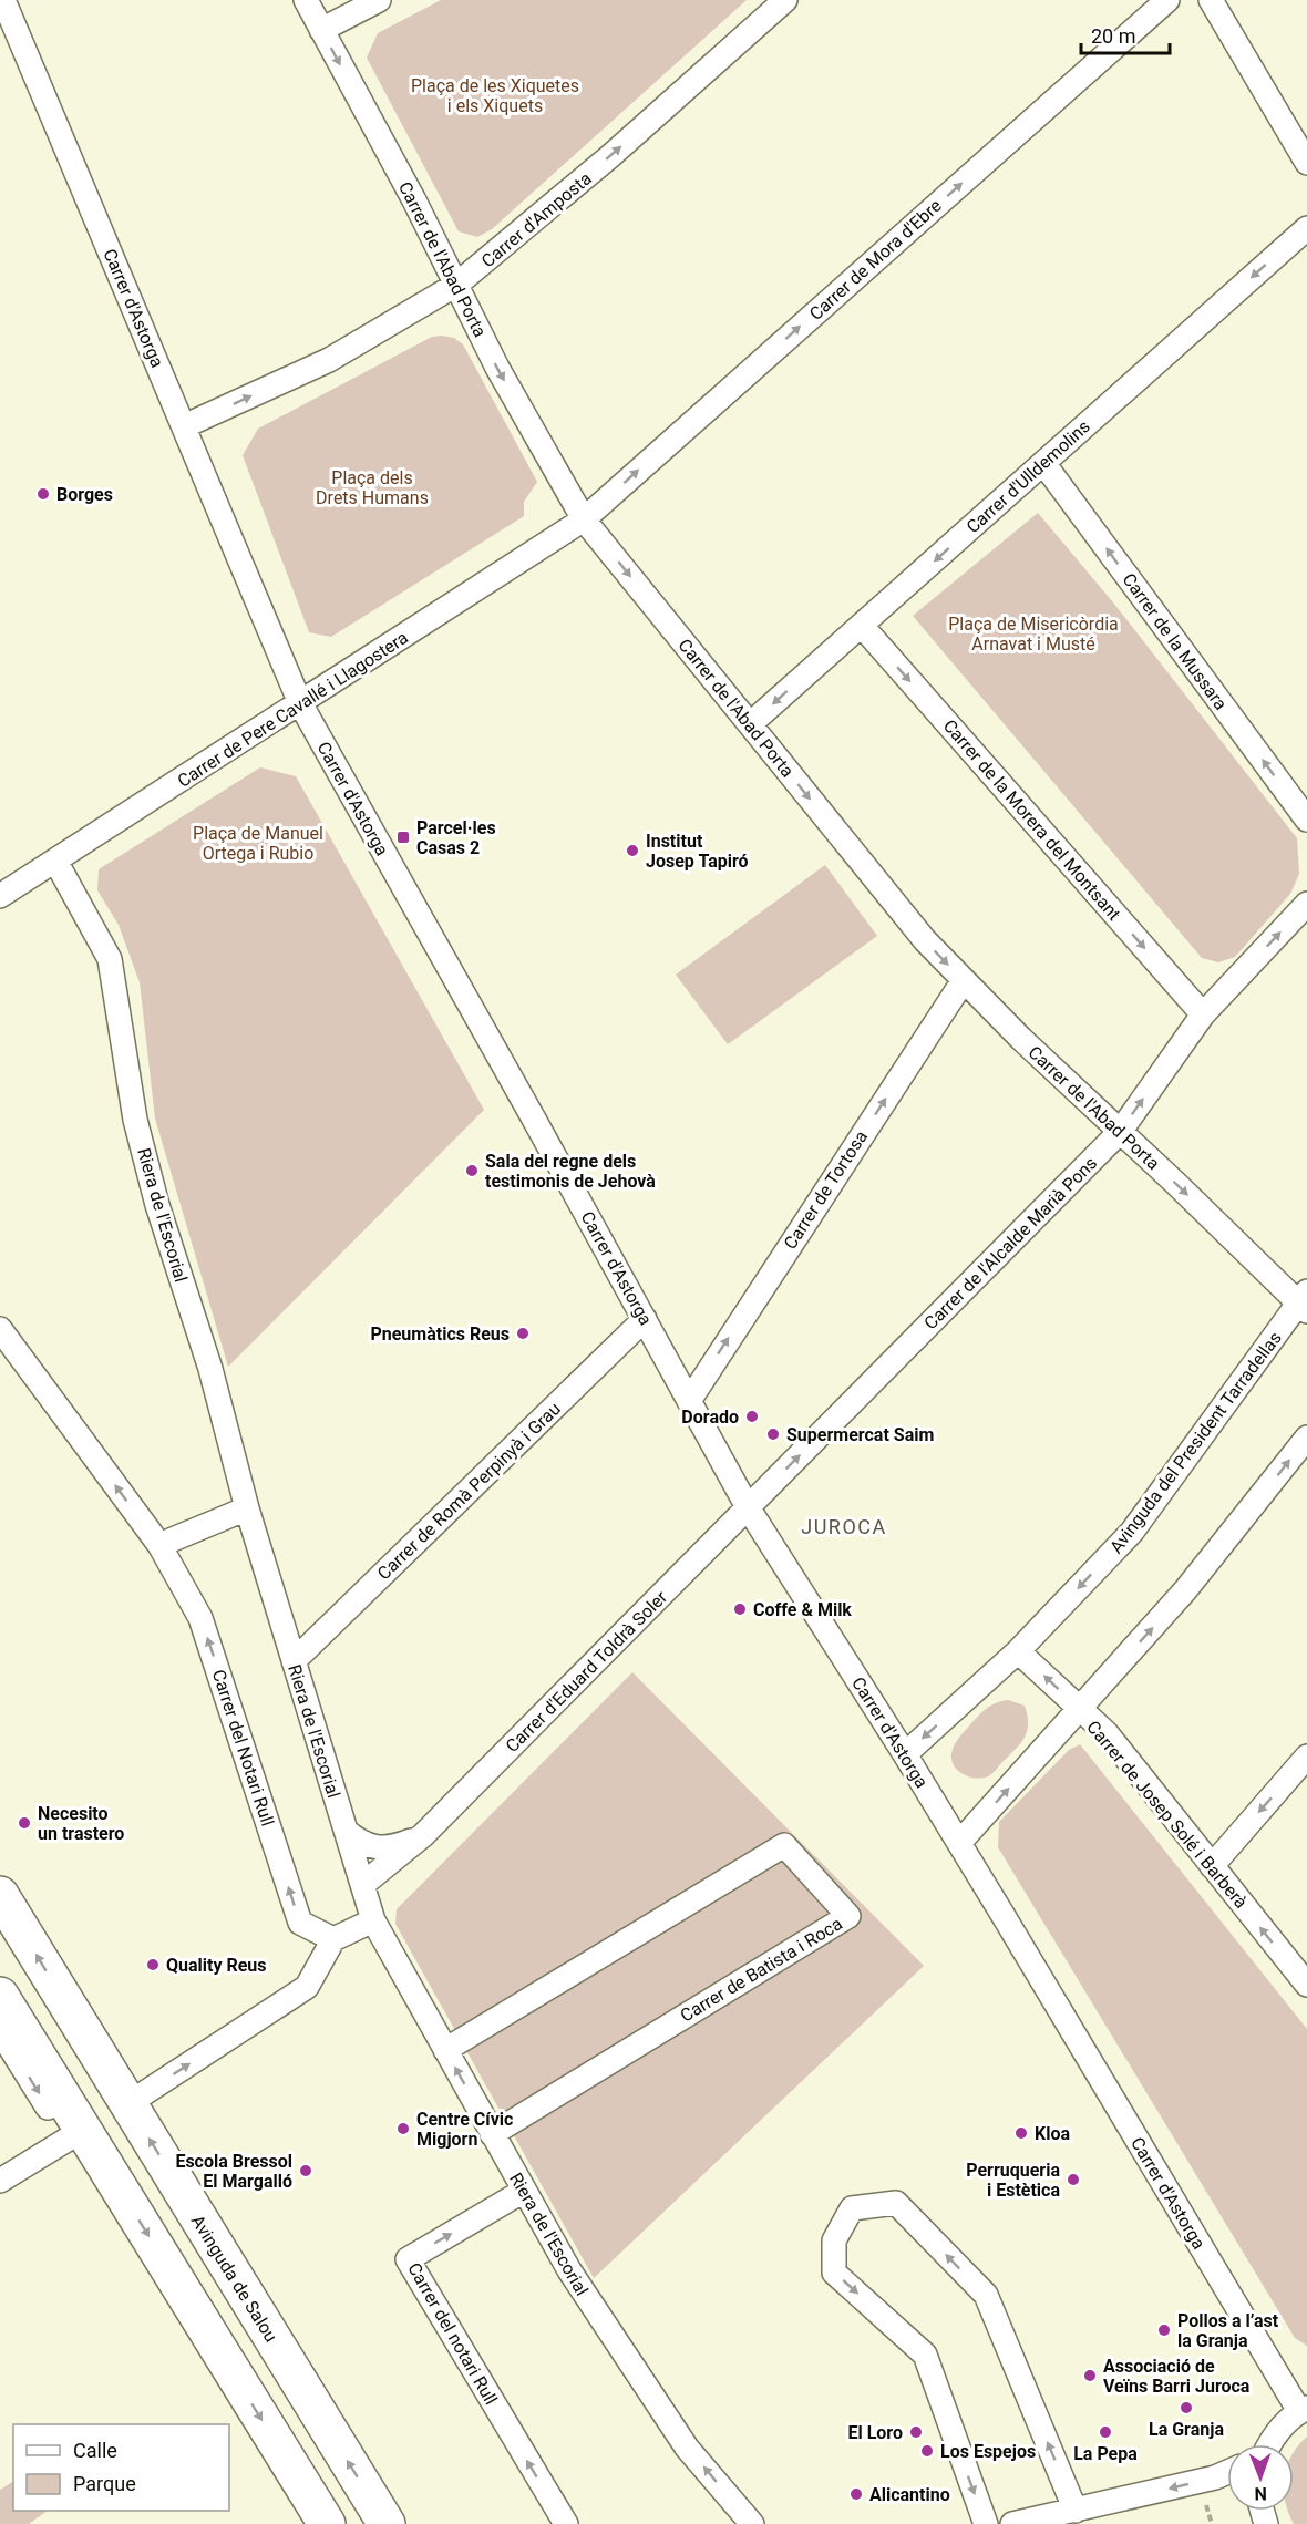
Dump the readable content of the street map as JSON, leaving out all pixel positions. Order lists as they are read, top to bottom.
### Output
{
  "streets": {
    "main road": ["Avinguda de Salou"],
    "street": [
      "Carrer d'Amposta",
      "Carrer de l'Abad Porta",
      "Carrer de Mora d'Ebre",
      "Carrer d'Astorga",
      "Carrer d'Ulldemolins",
      "Carrer de la Mussara",
      "Carrer de Pere Cavallé i Llagostera",
      "Carrer de la Morera del Montsant",
      "Carrer de Tortosa",
      "Riera de l'Escorial",
      "Carrer de l'Alcalde Marià Pons",
      "Avinguda del President Tarradellas",
      "Carrer de Romà Perpinyà i Grau",
      "Carrer d'Eduard Toldrà Soler",
      "Carrer del Notari Rull",
      "Carrer de Josep Solé i Barberà",
      "Carrer de Batista i Roca",
      "Carrer del notari Rull"
    ]
  },
  "crossings": [
    ["Carrer d'Amposta", "Carrer de l'Abad Porta"],
    ["Carrer d'Amposta", "Carrer d'Astorga"],
    ["Carrer de l'Abad Porta", "Carrer de Mora d'Ebre"],
    ["Carrer de l'Abad Porta", "Carrer d'Ulldemolins"],
    ["Carrer de l'Abad Porta", "Carrer de Pere Cavallé i Llagostera"],
    ["Carrer de l'Abad Porta", "Carrer de Tortosa"],
    ["Carrer de l'Abad Porta", "Carrer de l'Alcalde Marià Pons"],
    ["Carrer de l'Abad Porta", "Avinguda del President Tarradellas"],
    ["Carrer de Mora d'Ebre", "Carrer de Pere Cavallé i Llagostera"],
    ["Carrer d'Astorga", "Carrer de Pere Cavallé i Llagostera"],
    ["Carrer d'Astorga", "Carrer de Tortosa"],
    ["Carrer d'Astorga", "Carrer de l'Alcalde Marià Pons"],
    ["Carrer d'Astorga", "Avinguda del President Tarradellas"],
    ["Carrer d'Astorga", "Carrer de Romà Perpinyà i Grau"],
    ["Carrer d'Astorga", "Carrer d'Eduard Toldrà Soler"],
    ["Carrer d'Ulldemolins", "Carrer de la Mussara"],
    ["Carrer d'Ulldemolins", "Carrer de la Morera del Montsant"],
    ["Carrer de Pere Cavallé i Llagostera", "Riera de l'Escorial"],
    ["Carrer de la Morera del Montsant", "Carrer de l'Alcalde Marià Pons"],
    ["Riera de l'Escorial", "Carrer de Romà Perpinyà i Grau"],
    ["Riera de l'Escorial", "Carrer d'Eduard Toldrà Soler"],
    ["Riera de l'Escorial", "Carrer de Batista i Roca"],
    ["Riera de l'Escorial", "Carrer del notari Rull"],
    ["Carrer de l'Alcalde Marià Pons", "Carrer d'Eduard Toldrà Soler"],
    ["Avinguda del President Tarradellas", "Carrer de Josep Solé i Barberà"]
  ],
  "one_way": [
    "Carrer d'Amposta",
    "Carrer de l'Abad Porta",
    "Carrer de Mora d'Ebre",
    "Carrer d'Ulldemolins",
    "Carrer de la Mussara",
    "Carrer de la Morera del Montsant",
    "Carrer de Tortosa",
    "Carrer de l'Alcalde Marià Pons",
    "Carrer del Notari Rull",
    "Carrer de Josep Solé i Barberà"
  ],
  "districts": ["JUROCA"],
  "parks": [
    "Plaça de les Xiquetes i els Xiquets",
    "Plaça dels Drets Humans",
    "Plaça de Misericòrdia Arnavat i Musté",
    "Plaça de Manuel Ortega i Rubio"
  ],
  "places": {
    "other": [
      "Borges",
      "Institut Josep Tapiró",
      "Sala del regne dels testimonis de Jehovà",
      "Pneumàtics Reus",
      "Dorado",
      "Supermercat Saim",
      "Coffe & Milk",
      "Necesito un trastero",
      "Quality Reus",
      "Centre Cívic Migjorn",
      "Kloa",
      "Escola Bressol El Margalló",
      "Perruqueria i Estètica",
      "Pollos a l’ast la Granja",
      "Associació de Veïns Barri Juroca",
      "La Granja",
      "El Loro",
      "La Pepa",
      "Los Espejos",
      "Alicantino"
    ],
    "transit": ["Parcel·les Casas 2"]
  },
  "legend": ["Calle", "Parque"],
  "scale_bar": "20 m",
  "north": "bottom"
}
